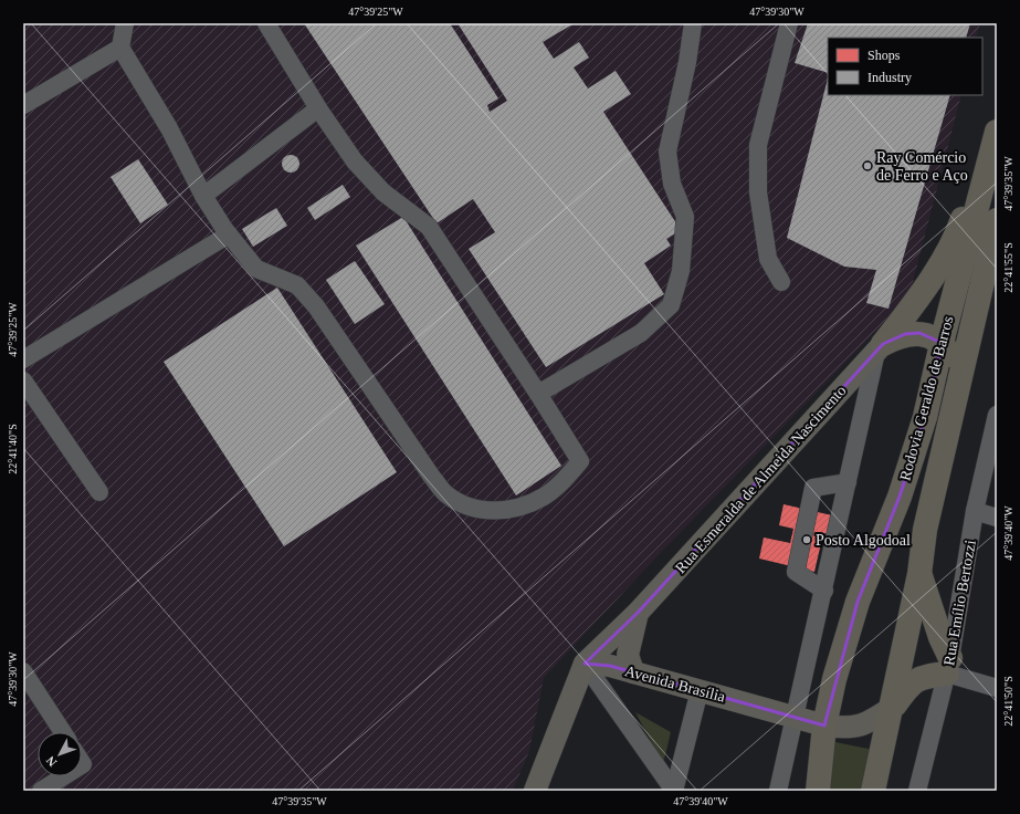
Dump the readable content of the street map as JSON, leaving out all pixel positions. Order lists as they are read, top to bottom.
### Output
{
  "streets": {
    "highway": ["Rodovia Geraldo de Barros"],
    "main road": ["Rua Esmeralda de Almeida Nascimento", "Avenida Brasília"],
    "street": ["Rua Emílio Bertozzi"]
  },
  "crossings": [
    ["Rodovia Geraldo de Barros", "Avenida Brasília"],
    ["Rua Esmeralda de Almeida Nascimento", "Avenida Brasília"]
  ],
  "places": ["Ray Comércio de Ferro e Aço", "Posto Algodoal"],
  "legend": ["Shops", "Industry"],
  "north": "bottom left",
  "coordinates": [
    "47°39'25\"W",
    "47°39'30\"W",
    "47°39'35\"W",
    "22°41'55\"S",
    "22°41'40\"S",
    "47°39'40\"W",
    "22°41'50\"S"
  ]
}
